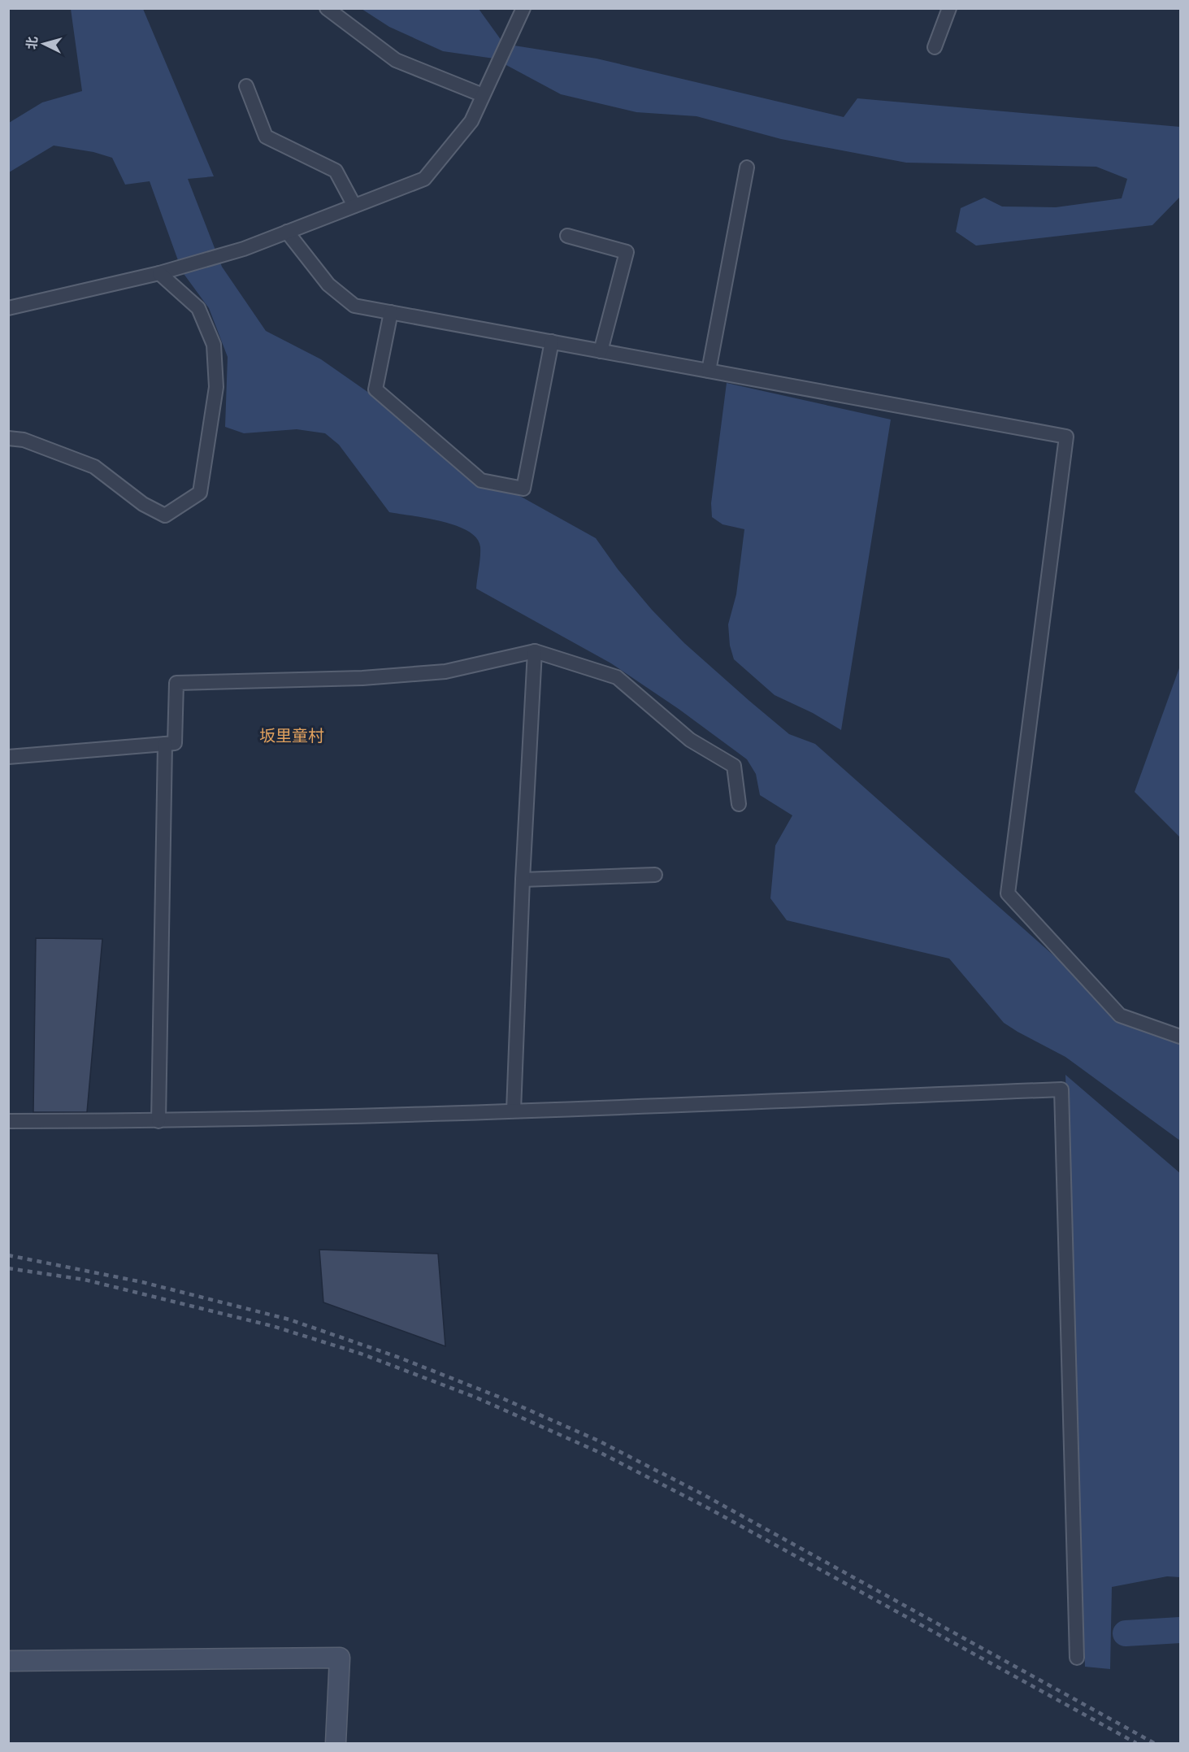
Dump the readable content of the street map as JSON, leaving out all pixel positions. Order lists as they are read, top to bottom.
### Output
{
  "districts": ["坂里童村"],
  "north": "left"
}
